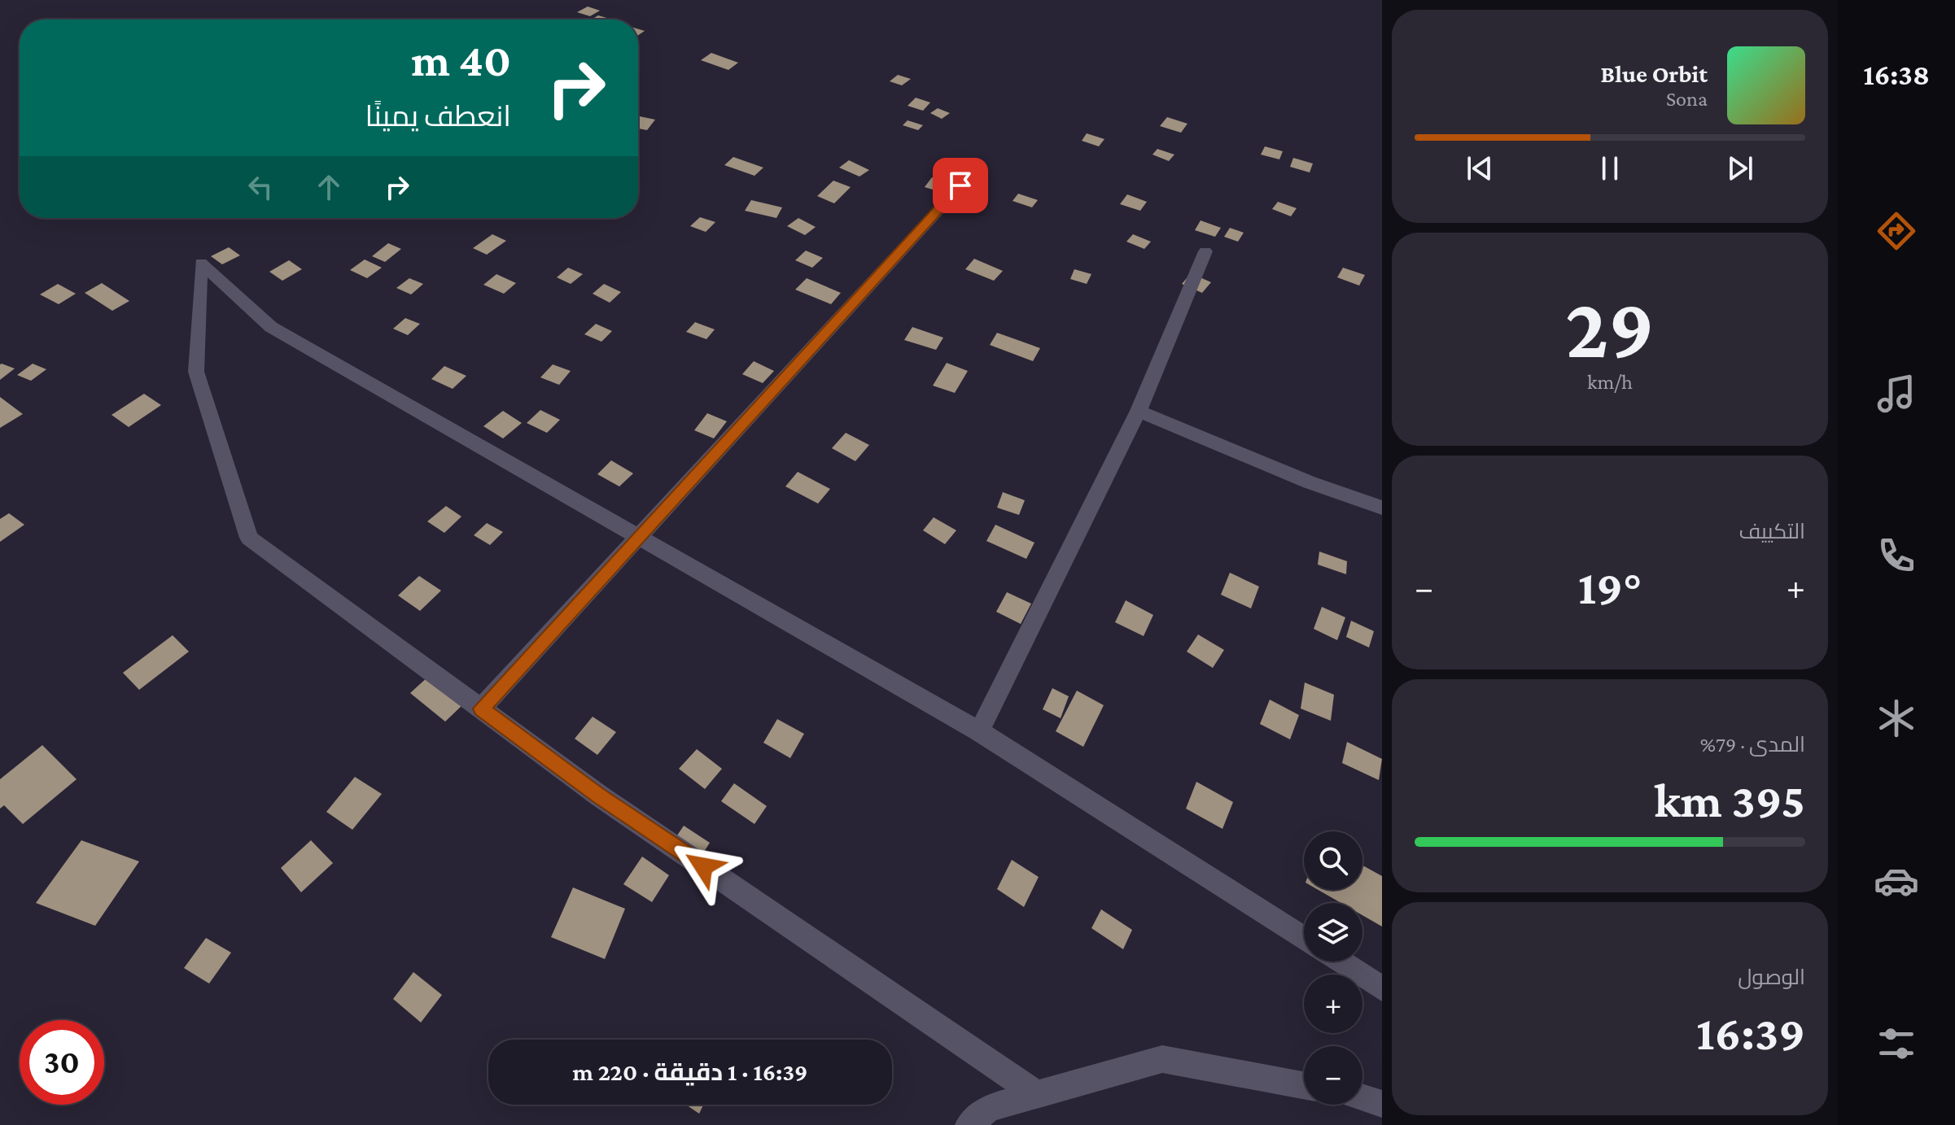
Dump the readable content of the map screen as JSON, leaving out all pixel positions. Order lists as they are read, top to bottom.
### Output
{
  "page": {
    "tabs": "16:38",
    "turn": ["40 m", "انعطف يمينًا"],
    "song": ["Blue Orbit", "Sona"],
    "tile": [
      ["29", "km/h"],
      "التكييف",
      ["المدى · 79%", "395 km"],
      ["الوصول", "16:39"]
    ],
    "heat": ["−", "19°", "+"],
    "map_buttons": ["+", "−"],
    "limit": "30",
    "trip": "16:39 · 1 دقيقة · 220 m"
  }
}
